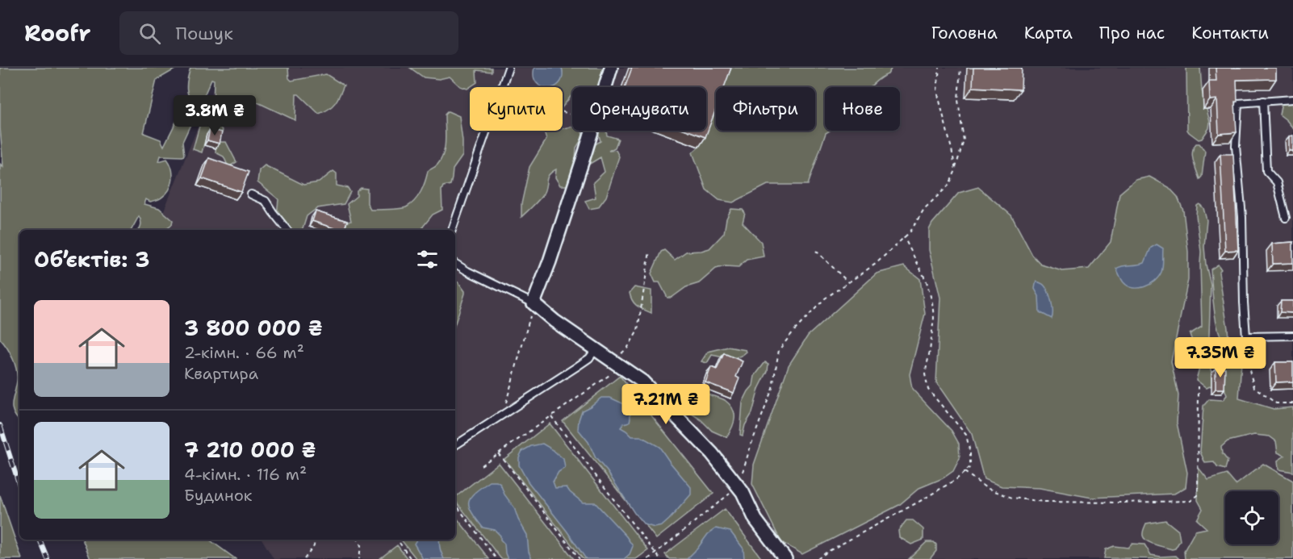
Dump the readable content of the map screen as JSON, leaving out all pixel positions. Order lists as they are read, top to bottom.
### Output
{
  "page": {
    "header": "Roofr",
    "search": "Пошук",
    "nav": [
      "Головна",
      "Карта",
      "Про нас",
      "Контакти"
    ],
    "chip": [
      "Купити",
      "Орендувати",
      "Фільтри",
      "Нове"
    ],
    "price": ["3.8M ₴", "7.35M ₴", "7.21M ₴"],
    "heading": "Об’єктів: 3",
    "list": [
      {
        "name": "3 800 000 ₴",
        "note": "2-кімн. · 66 m² · Квартира"
      },
      {
        "name": "7 210 000 ₴",
        "note": "4-кімн. · 116 m² · Будинок"
      }
    ]
  }
}
